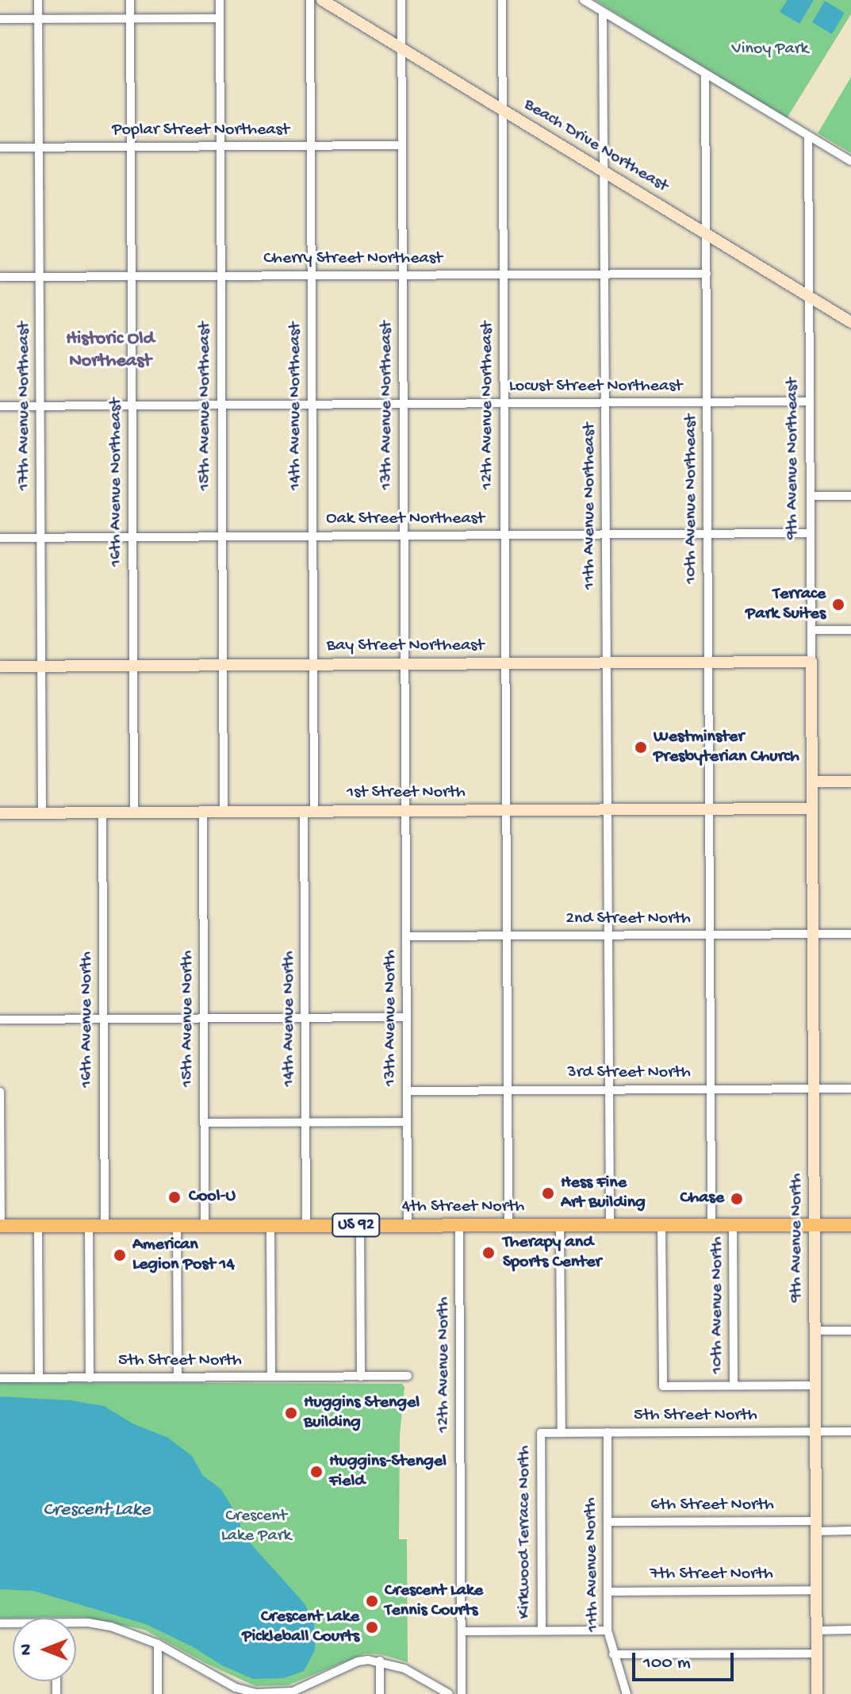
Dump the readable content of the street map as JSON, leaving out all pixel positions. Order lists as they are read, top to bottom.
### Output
{
  "streets": {
    "main road": ["4th Street North", "US 92"],
    "street": [
      "Poplar Street Northeast",
      "Beach Drive Northeast",
      "Cherry Street Northeast",
      "Locust Street Northeast",
      "13th Avenue Northeast",
      "12th Avenue Northeast",
      "17th Avenue Northeast",
      "15th Avenue Northeast",
      "14th Avenue Northeast",
      "9th Avenue Northeast",
      "16th Avenue Northeast",
      "10th Avenue Northeast",
      "11th Avenue Northeast",
      "Oak Street Northeast",
      "Bay Street Northeast",
      "1st Street North",
      "2nd Street North",
      "13th Avenue North",
      "15th Avenue North",
      "14th Avenue North",
      "16th Avenue North",
      "3rd Street North",
      "9th Avenue North",
      "10th Avenue North",
      "5th Street North",
      "12th Avenue North",
      "6th Street North",
      "Kirkwood Terrace North",
      "11th Avenue North",
      "7th Street North"
    ]
  },
  "crossings": [
    ["Poplar Street Northeast", "13th Avenue Northeast"],
    ["Poplar Street Northeast", "17th Avenue Northeast"],
    ["Poplar Street Northeast", "15th Avenue Northeast"],
    ["Poplar Street Northeast", "14th Avenue Northeast"],
    ["Poplar Street Northeast", "16th Avenue Northeast"],
    ["Beach Drive Northeast", "13th Avenue Northeast"],
    ["Beach Drive Northeast", "12th Avenue Northeast"],
    ["Beach Drive Northeast", "9th Avenue Northeast"],
    ["Beach Drive Northeast", "10th Avenue Northeast"],
    ["Beach Drive Northeast", "11th Avenue Northeast"],
    ["Cherry Street Northeast", "13th Avenue Northeast"],
    ["Cherry Street Northeast", "12th Avenue Northeast"],
    ["Cherry Street Northeast", "17th Avenue Northeast"],
    ["Cherry Street Northeast", "15th Avenue Northeast"],
    ["Cherry Street Northeast", "14th Avenue Northeast"],
    ["Cherry Street Northeast", "16th Avenue Northeast"],
    ["Cherry Street Northeast", "10th Avenue Northeast"],
    ["Cherry Street Northeast", "11th Avenue Northeast"],
    ["Locust Street Northeast", "13th Avenue Northeast"],
    ["Locust Street Northeast", "12th Avenue Northeast"],
    ["Locust Street Northeast", "17th Avenue Northeast"],
    ["Locust Street Northeast", "15th Avenue Northeast"],
    ["Locust Street Northeast", "14th Avenue Northeast"],
    ["Locust Street Northeast", "9th Avenue Northeast"],
    ["Locust Street Northeast", "16th Avenue Northeast"],
    ["Locust Street Northeast", "10th Avenue Northeast"],
    ["Locust Street Northeast", "11th Avenue Northeast"],
    ["13th Avenue Northeast", "Oak Street Northeast"],
    ["13th Avenue Northeast", "Bay Street Northeast"],
    ["13th Avenue Northeast", "1st Street North"],
    ["13th Avenue Northeast", "13th Avenue North"],
    ["12th Avenue Northeast", "Oak Street Northeast"],
    ["12th Avenue Northeast", "Bay Street Northeast"],
    ["12th Avenue Northeast", "1st Street North"],
    ["17th Avenue Northeast", "Oak Street Northeast"],
    ["17th Avenue Northeast", "Bay Street Northeast"],
    ["17th Avenue Northeast", "1st Street North"],
    ["15th Avenue Northeast", "Oak Street Northeast"],
    ["15th Avenue Northeast", "Bay Street Northeast"],
    ["15th Avenue Northeast", "1st Street North"],
    ["14th Avenue Northeast", "Oak Street Northeast"],
    ["14th Avenue Northeast", "Bay Street Northeast"],
    ["14th Avenue Northeast", "1st Street North"],
    ["14th Avenue Northeast", "14th Avenue North"],
    ["9th Avenue Northeast", "Oak Street Northeast"],
    ["9th Avenue Northeast", "Bay Street Northeast"],
    ["9th Avenue Northeast", "9th Avenue North"],
    ["16th Avenue Northeast", "Oak Street Northeast"],
    ["16th Avenue Northeast", "Bay Street Northeast"],
    ["16th Avenue Northeast", "1st Street North"],
    ["10th Avenue Northeast", "Oak Street Northeast"],
    ["10th Avenue Northeast", "Bay Street Northeast"],
    ["10th Avenue Northeast", "1st Street North"],
    ["10th Avenue Northeast", "10th Avenue North"],
    ["11th Avenue Northeast", "Oak Street Northeast"],
    ["11th Avenue Northeast", "Bay Street Northeast"],
    ["11th Avenue Northeast", "1st Street North"],
    ["1st Street North", "13th Avenue North"],
    ["1st Street North", "15th Avenue North"],
    ["1st Street North", "14th Avenue North"],
    ["1st Street North", "16th Avenue North"],
    ["1st Street North", "9th Avenue North"],
    ["1st Street North", "10th Avenue North"],
    ["2nd Street North", "13th Avenue North"],
    ["2nd Street North", "9th Avenue North"],
    ["2nd Street North", "10th Avenue North"],
    ["13th Avenue North", "3rd Street North"],
    ["13th Avenue North", "4th Street North"],
    ["15th Avenue North", "4th Street North"],
    ["14th Avenue North", "4th Street North"],
    ["16th Avenue North", "4th Street North"],
    ["3rd Street North", "9th Avenue North"],
    ["3rd Street North", "10th Avenue North"],
    ["4th Street North", "9th Avenue North"],
    ["4th Street North", "10th Avenue North"],
    ["4th Street North", "12th Avenue North"],
    ["9th Avenue North", "5th Street North"],
    ["9th Avenue North", "6th Street North"],
    ["9th Avenue North", "7th Street North"],
    ["5th Street North", "Kirkwood Terrace North"],
    ["5th Street North", "11th Avenue North"],
    ["6th Street North", "11th Avenue North"],
    ["11th Avenue North", "7th Street North"]
  ],
  "districts": ["Historic Old Northeast"],
  "water": ["Crescent Lake"],
  "parks": ["Vinoy Park", "Crescent Lake Park"],
  "places": [
    "Terrace Park Suites",
    "Westminster Presbyterian Church",
    "Hess Fine Art Building",
    "Cool-U",
    "Chase",
    "Therapy and Sports Center",
    "American Legion Post 14",
    "Huggins Stengel Building",
    "Huggins-Stengel Field",
    "Crescent Lake Tennis Courts",
    "Crescent Lake Pickleball Courts"
  ],
  "scale_bar": "100 m",
  "north": "left"
}
